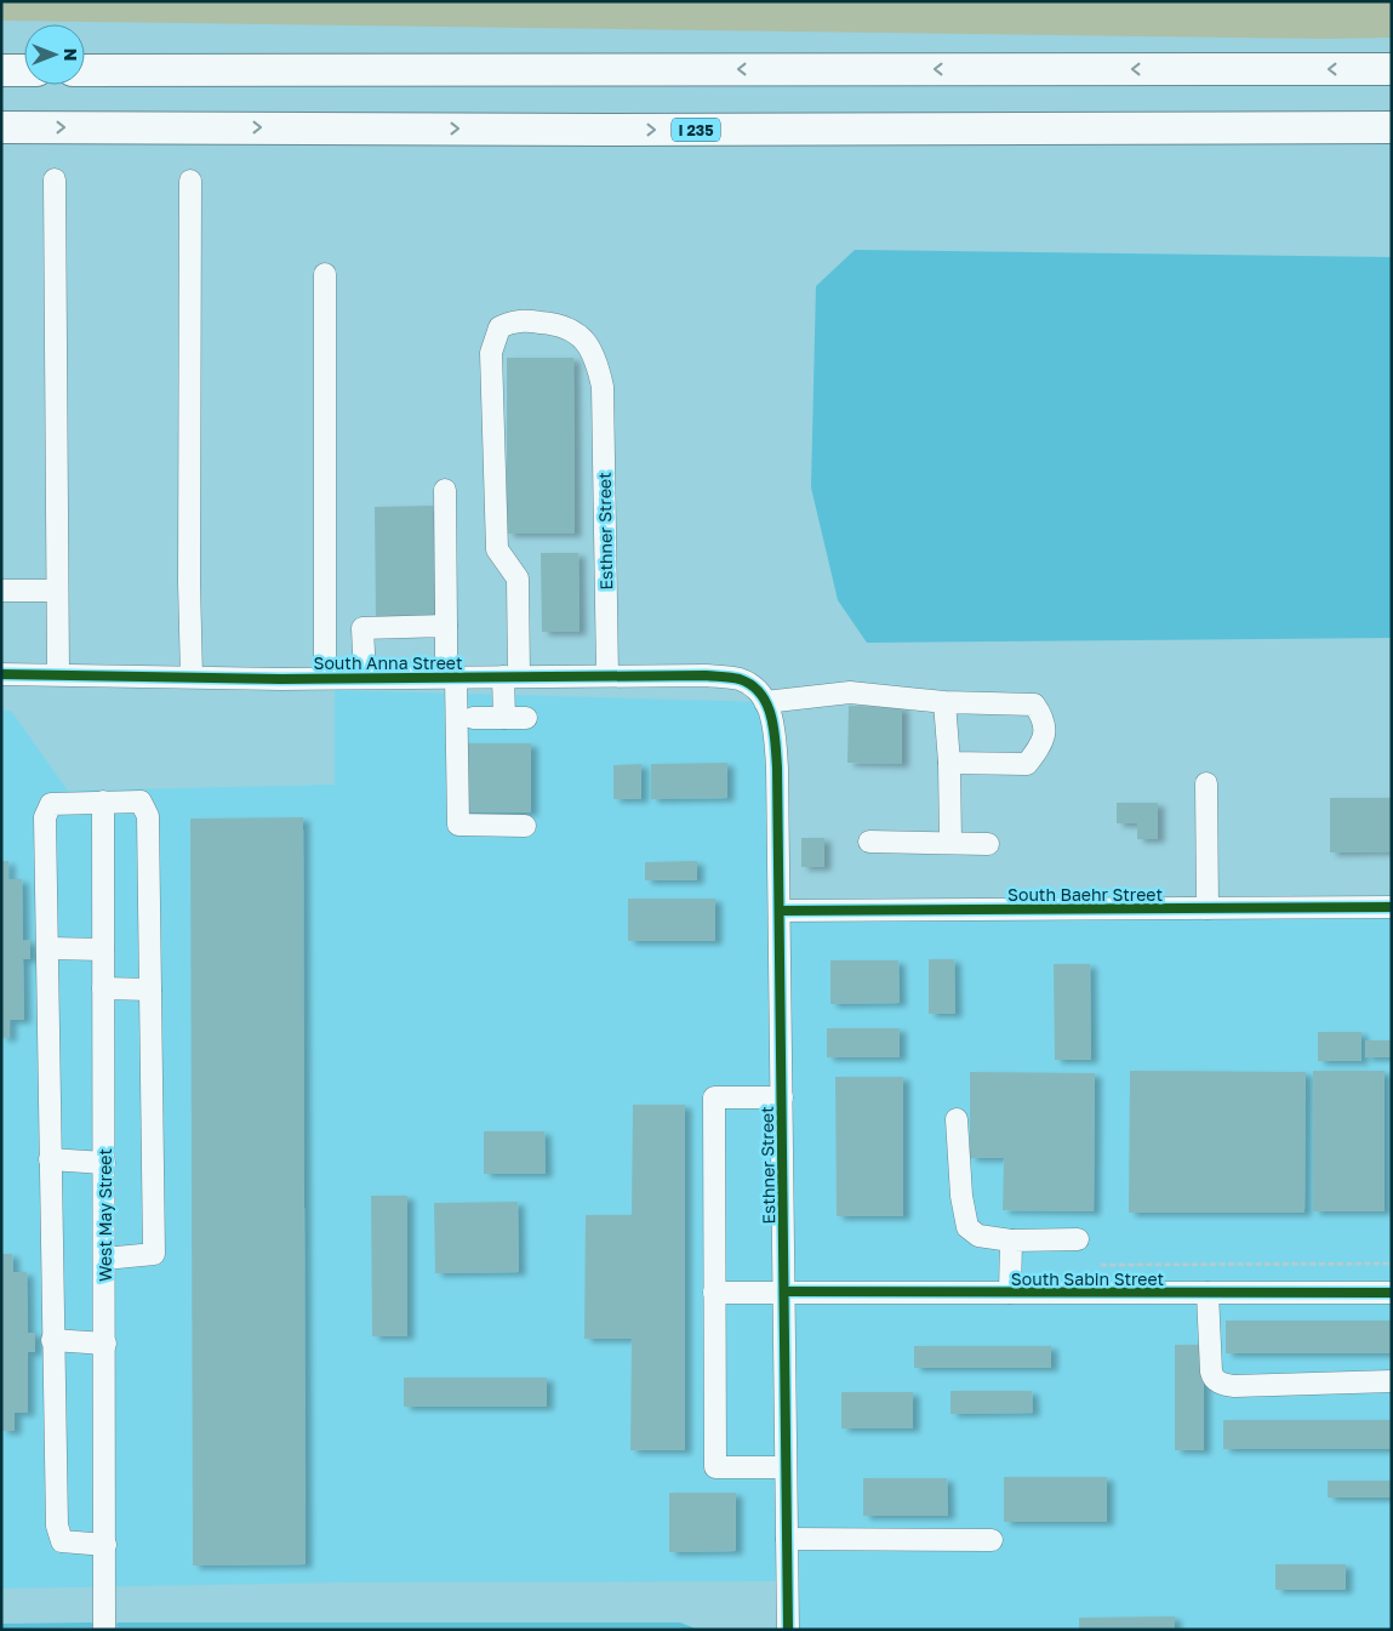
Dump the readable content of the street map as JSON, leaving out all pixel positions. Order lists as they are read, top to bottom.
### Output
{
  "streets": {
    "highway": ["I 235"],
    "street": [
      "Esthner Street",
      "South Anna Street",
      "South Baehr Street",
      "West May Street",
      "South Sabin Street"
    ]
  },
  "crossings": [
    ["Esthner Street", "South Anna Street"],
    ["Esthner Street", "South Baehr Street"],
    ["Esthner Street", "South Sabin Street"]
  ],
  "north": "right"
}
